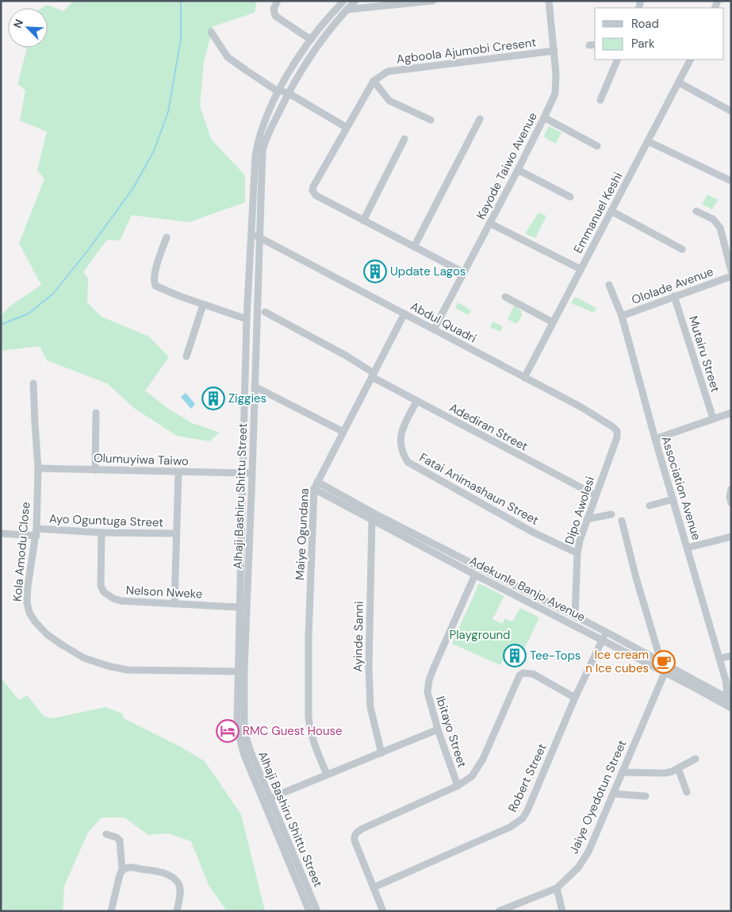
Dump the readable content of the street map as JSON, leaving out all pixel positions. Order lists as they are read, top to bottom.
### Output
{
  "streets": {
    "street": [
      "Agboola Ajumobi Cresent",
      "Kayode Taiwo Avenue",
      "Emmanuel Keshi",
      "Ololade Avenue",
      "Abdul Quadri",
      "Mutairu Street",
      "Adediran Street",
      "Olumuyiwa Taiwo",
      "Association Avenue",
      "Fatai Animashaun Street",
      "Alhaji Bashiru Shittu Street",
      "Dipo Awolesi",
      "Ayo Oguntuga Street",
      "Maiye Ogundana",
      "Kola Amodu Close",
      "Adekunle Banjo Avenue",
      "Nelson Nweke",
      "Ayinde Sanni",
      "Ibitayo Street",
      "Robert Street",
      "Jaiye Oyedotun Street"
    ]
  },
  "crossings": [
    ["Agboola Ajumobi Cresent", "Kayode Taiwo Avenue"],
    ["Kayode Taiwo Avenue", "Abdul Quadri"],
    ["Emmanuel Keshi", "Abdul Quadri"],
    ["Ololade Avenue", "Mutairu Street"],
    ["Ololade Avenue", "Association Avenue"],
    ["Abdul Quadri", "Alhaji Bashiru Shittu Street"],
    ["Abdul Quadri", "Dipo Awolesi"],
    ["Abdul Quadri", "Maiye Ogundana"],
    ["Adediran Street", "Fatai Animashaun Street"],
    ["Adediran Street", "Dipo Awolesi"],
    ["Adediran Street", "Maiye Ogundana"],
    ["Olumuyiwa Taiwo", "Alhaji Bashiru Shittu Street"],
    ["Olumuyiwa Taiwo", "Kola Amodu Close"],
    ["Association Avenue", "Adekunle Banjo Avenue"],
    ["Fatai Animashaun Street", "Dipo Awolesi"],
    ["Alhaji Bashiru Shittu Street", "Kola Amodu Close"],
    ["Alhaji Bashiru Shittu Street", "Nelson Nweke"],
    ["Dipo Awolesi", "Adekunle Banjo Avenue"],
    ["Ayo Oguntuga Street", "Kola Amodu Close"],
    ["Ayo Oguntuga Street", "Nelson Nweke"],
    ["Maiye Ogundana", "Adekunle Banjo Avenue"],
    ["Adekunle Banjo Avenue", "Ayinde Sanni"],
    ["Adekunle Banjo Avenue", "Ibitayo Street"],
    ["Adekunle Banjo Avenue", "Robert Street"],
    ["Adekunle Banjo Avenue", "Jaiye Oyedotun Street"]
  ],
  "parks": ["Playground"],
  "places": {
    "building": ["Update Lagos", "Ziggies", "Tee-Tops"],
    "cafe": ["Ice cream n Ice cubes"],
    "hotel": ["RMC Guest House"]
  },
  "legend": ["Road", "Park"],
  "north": "top left"
}
